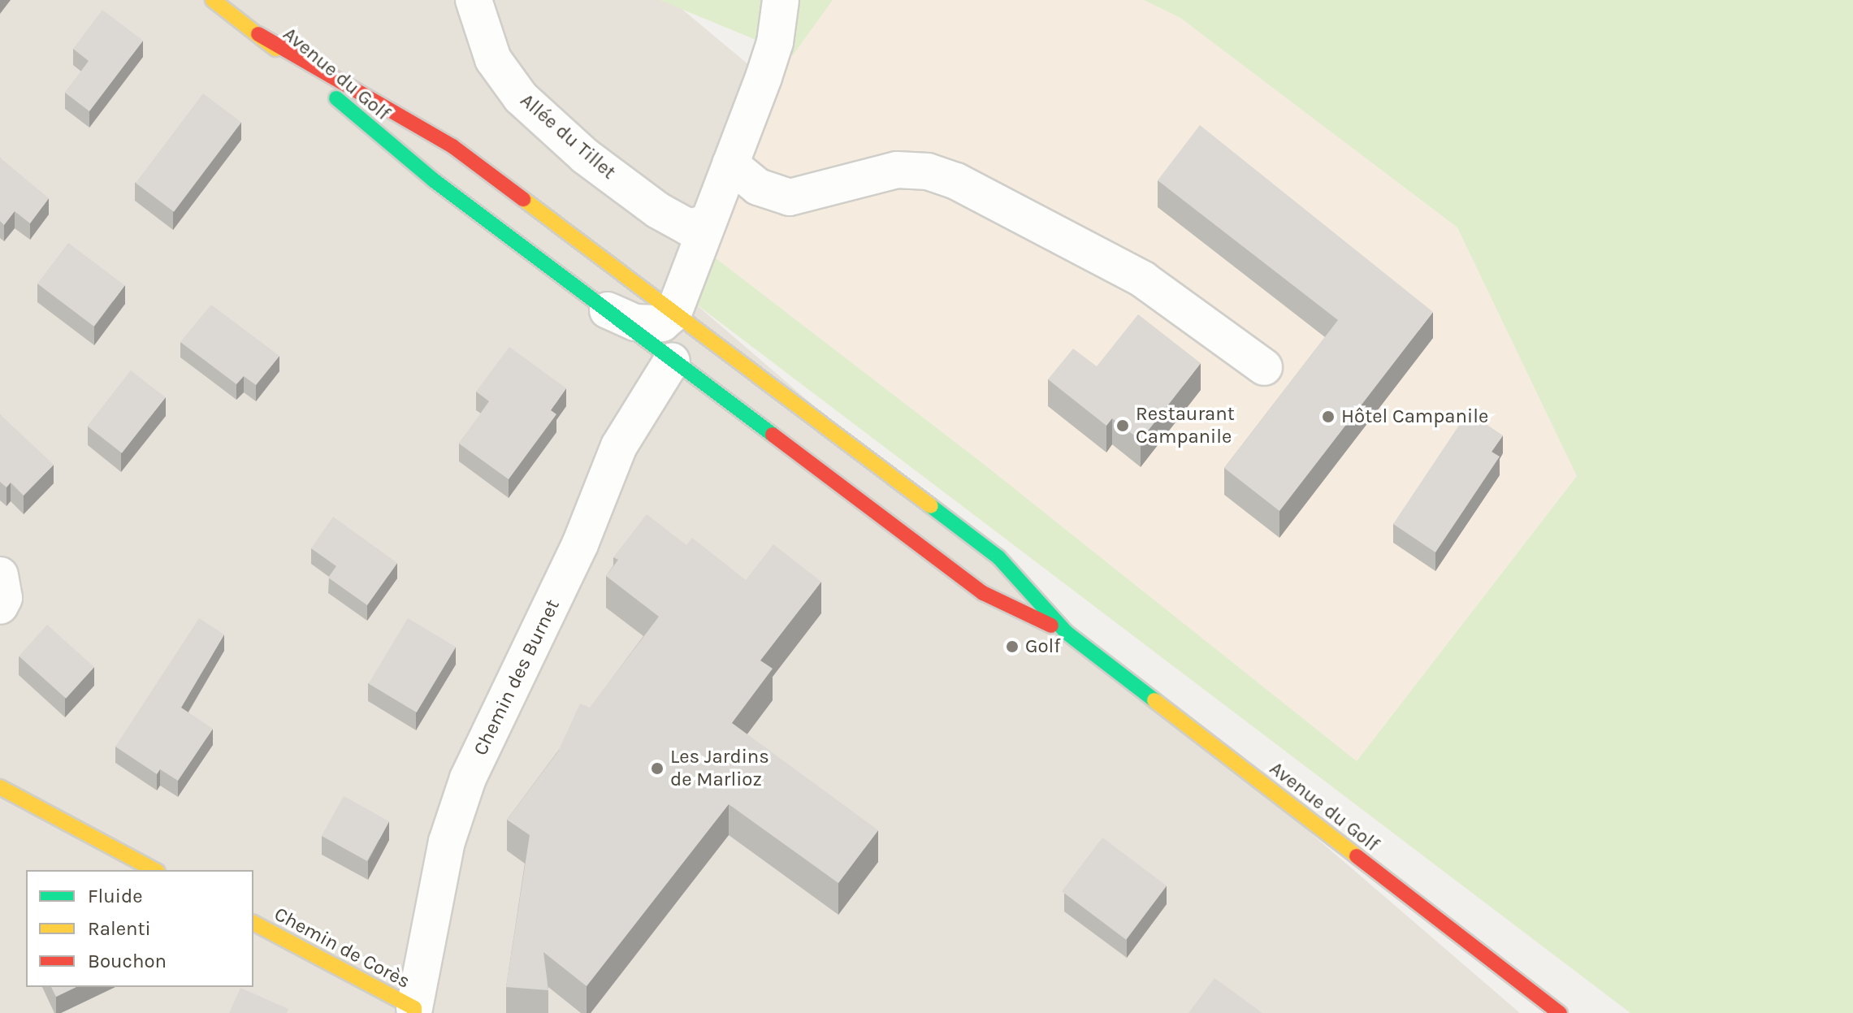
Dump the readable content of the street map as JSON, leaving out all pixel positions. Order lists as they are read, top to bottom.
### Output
{
  "streets": {
    "main road": ["Avenue du Golf", "Chemin de Corès"],
    "street": ["Allée du Tillet", "Chemin des Burnet"]
  },
  "crossings": [
    ["Avenue du Golf", "Chemin des Burnet"],
    ["Chemin des Burnet", "Chemin de Corès"]
  ],
  "places": [
    "Hôtel Campanile",
    "Restaurant Campanile",
    "Golf",
    "Les Jardins de Marlioz"
  ],
  "legend": ["Fluide", "Ralenti", "Bouchon"]
}
